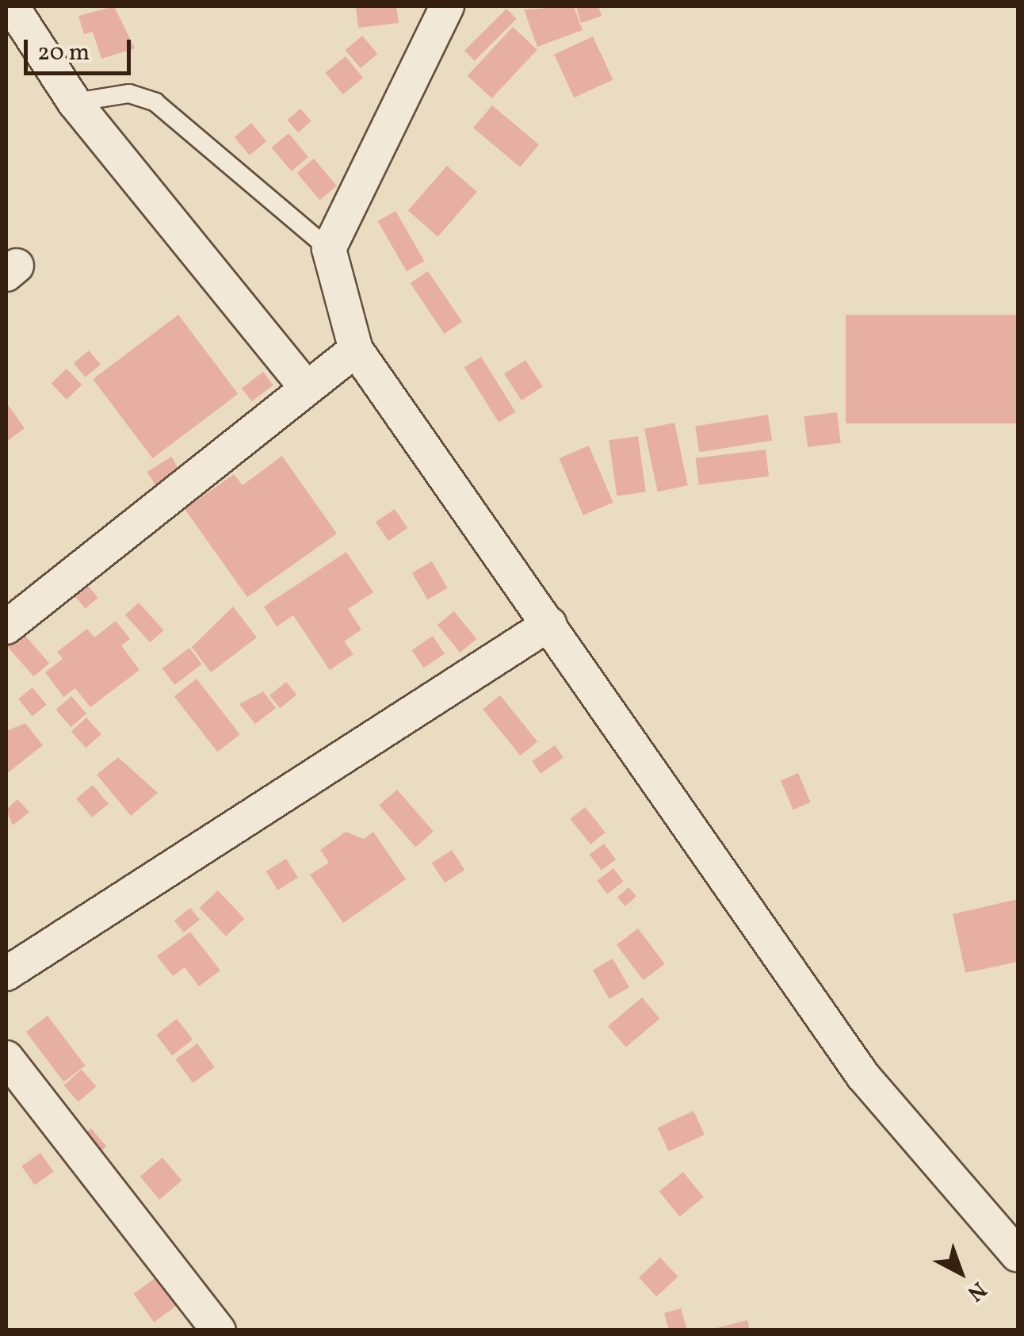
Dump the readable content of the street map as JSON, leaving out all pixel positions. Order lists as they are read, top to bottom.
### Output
{
  "scale_bar": "20 m",
  "north": "bottom right"
}
